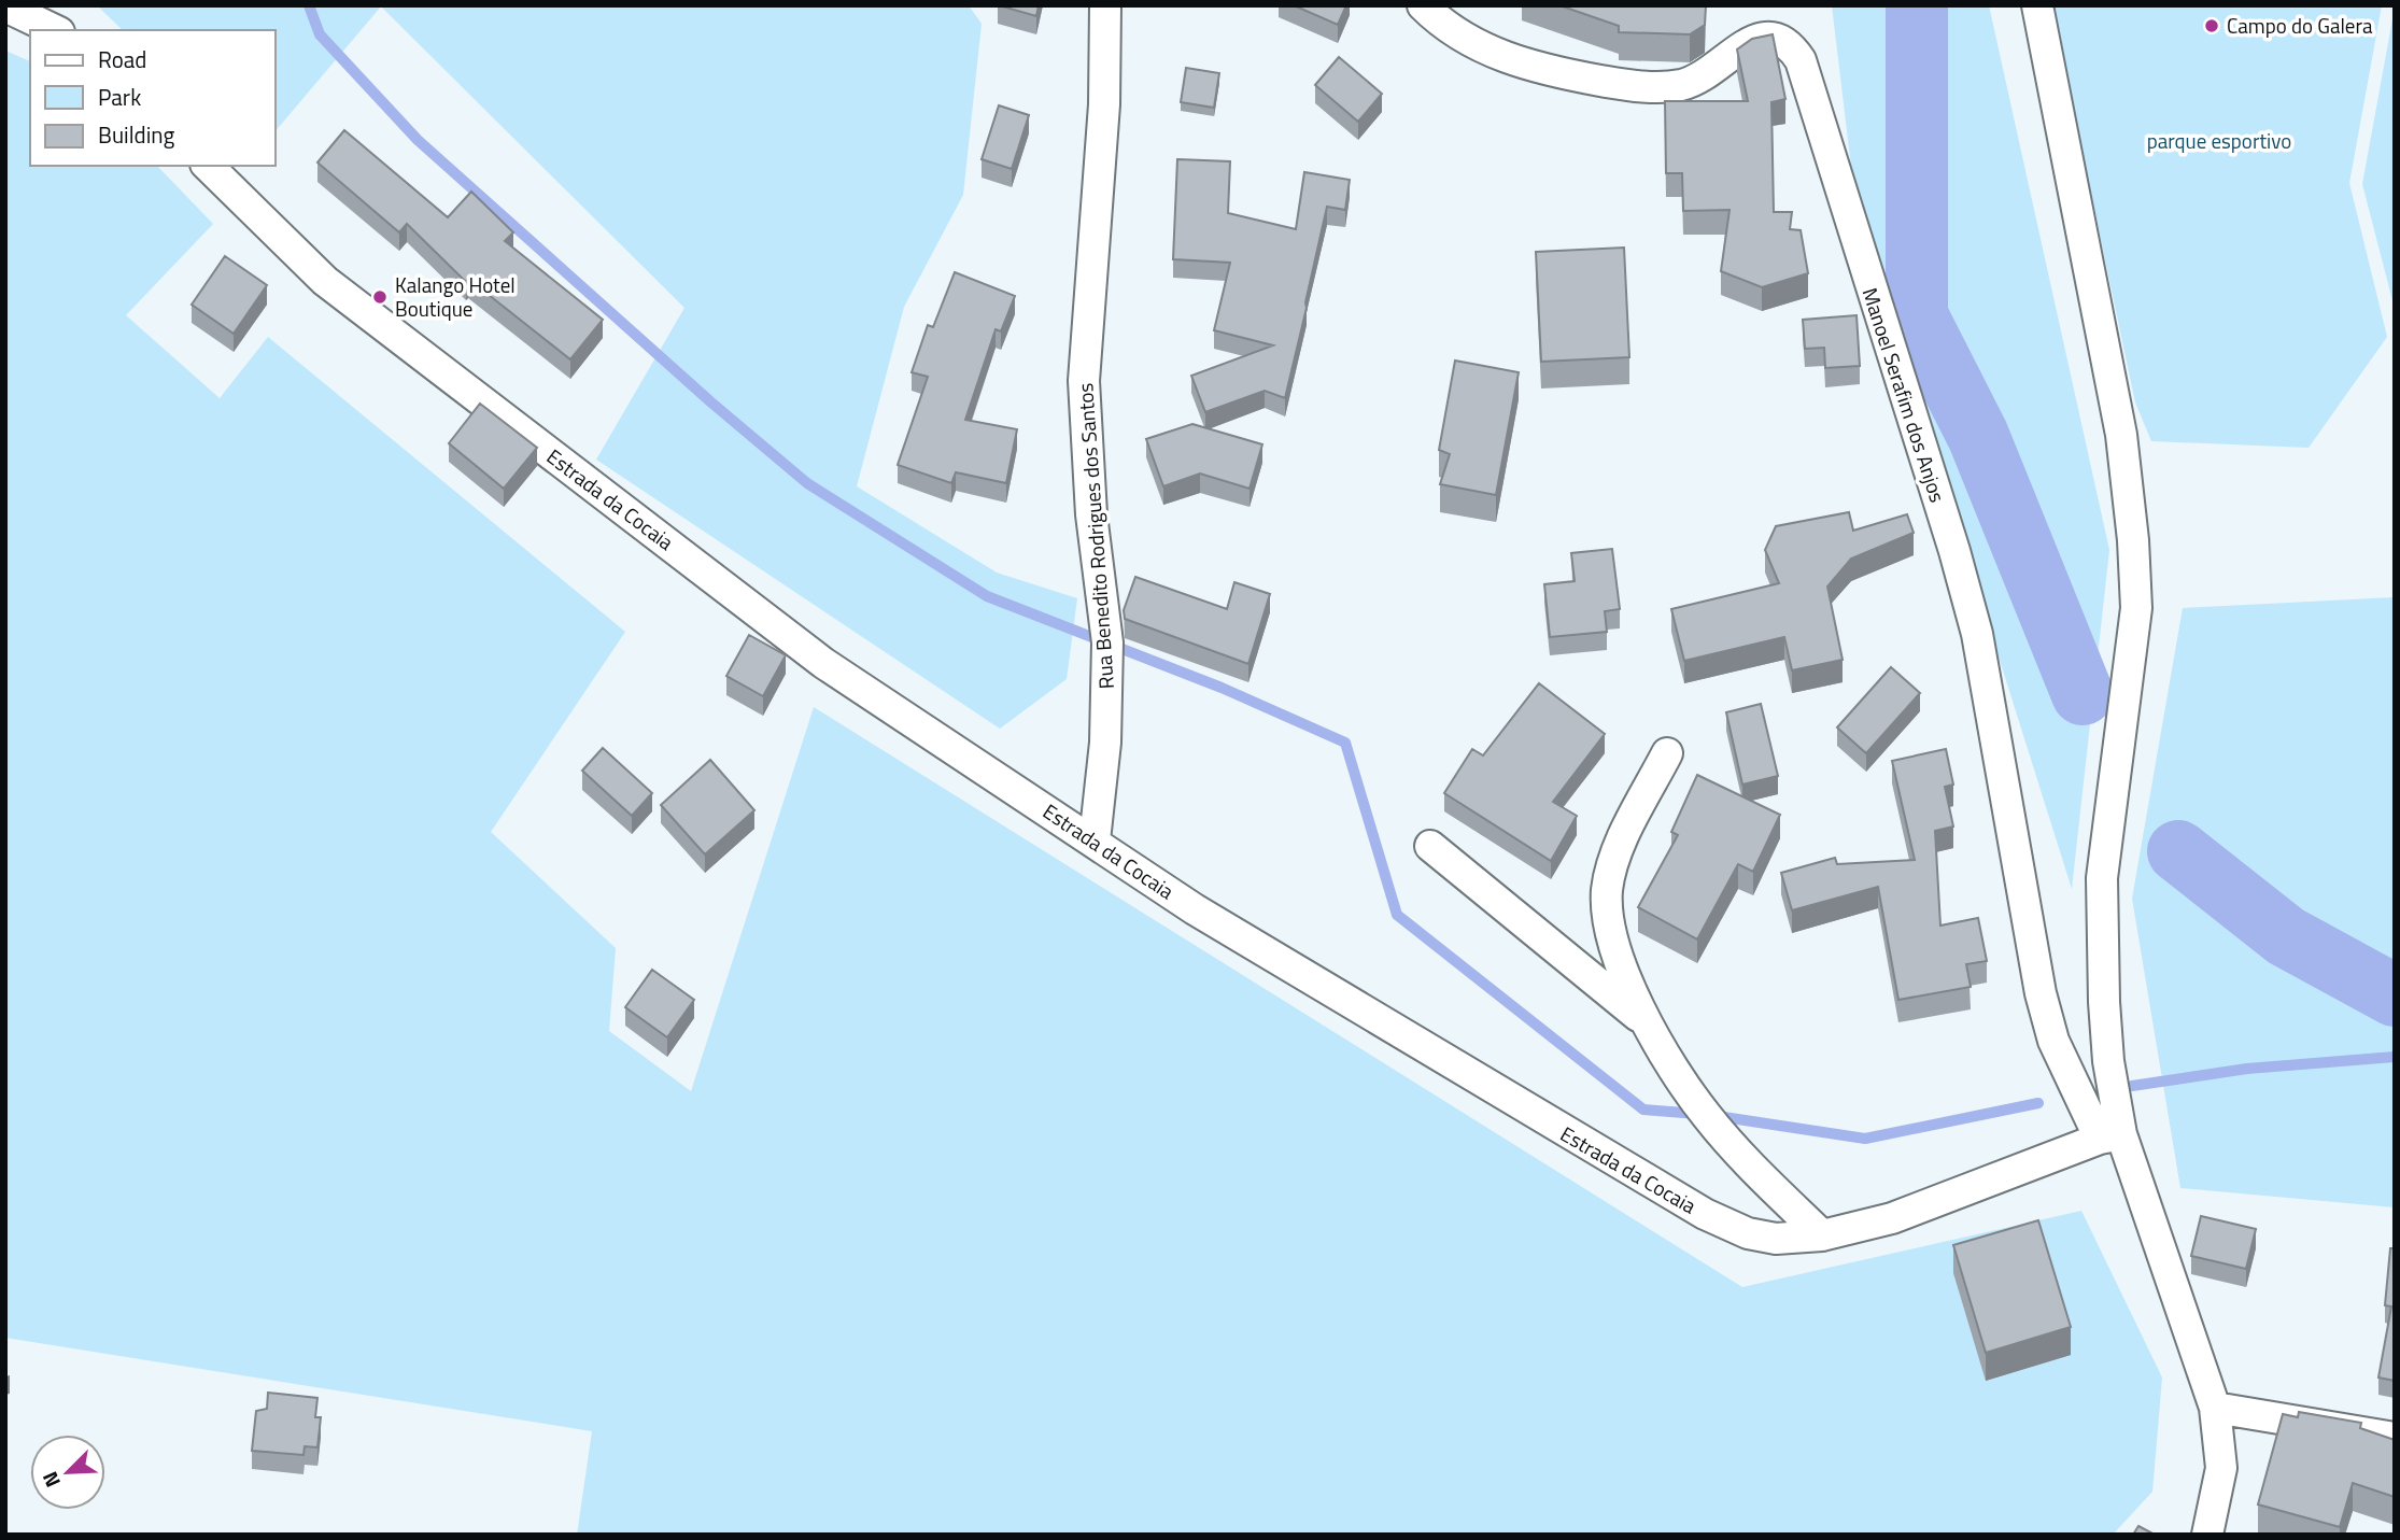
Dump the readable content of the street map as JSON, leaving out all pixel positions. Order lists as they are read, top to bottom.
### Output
{
  "streets": {
    "street": ["Manoel Serafim dos Anjos", "Estrada da Cocaia", "Rua Benedito Rodrigues dos Santos"]
  },
  "crossings": [
    ["Manoel Serafim dos Anjos", "Estrada da Cocaia"],
    ["Estrada da Cocaia", "Rua Benedito Rodrigues dos Santos"]
  ],
  "parks": ["parque esportivo"],
  "places": ["Campo do Galera", "Kalango Hotel Boutique"],
  "legend": ["Road", "Park", "Building"],
  "north": "bottom left"
}
